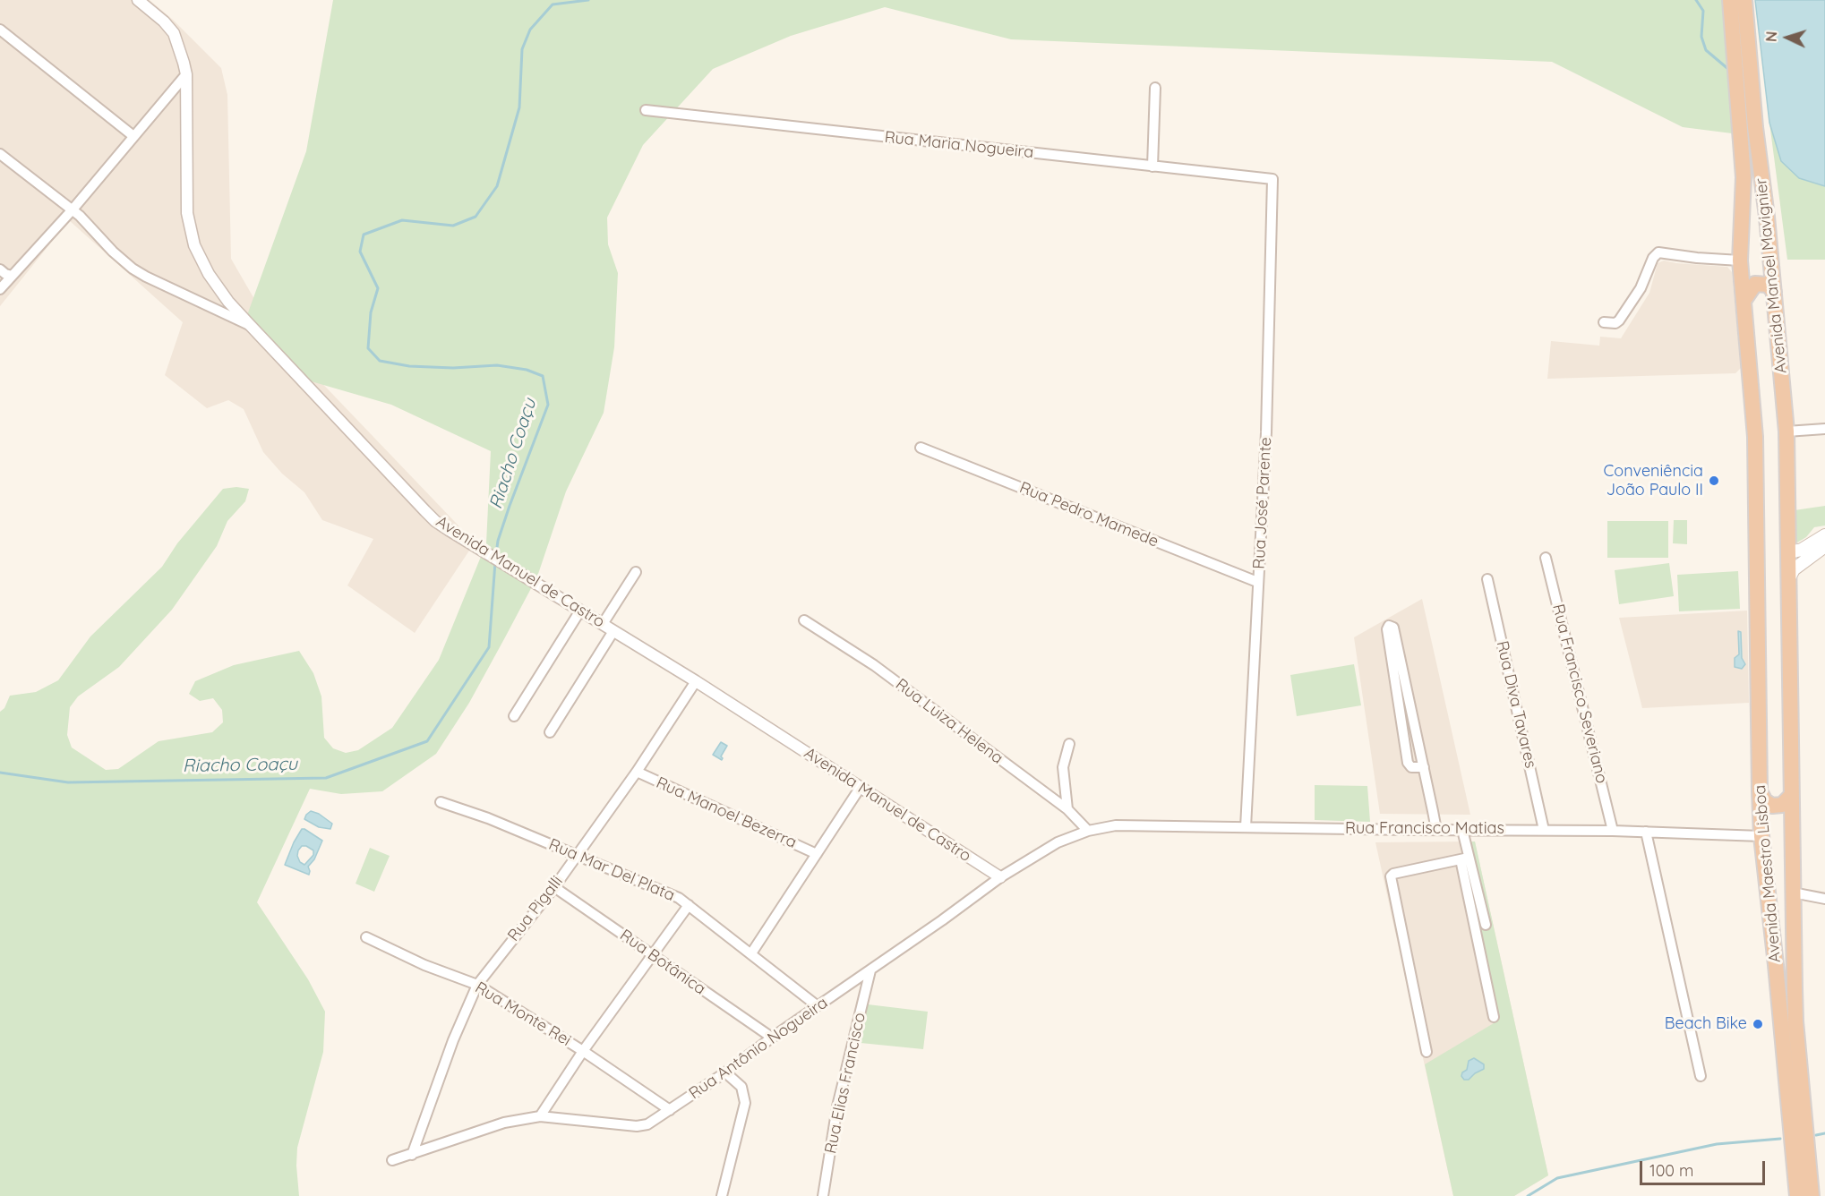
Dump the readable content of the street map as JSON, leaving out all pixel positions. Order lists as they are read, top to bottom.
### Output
{
  "streets": {
    "highway": ["Avenida Manoel Mavignier", "Avenida Maestro Lisboa"],
    "street": [
      "Rua Maria Nogueira",
      "Rua José Parente",
      "Rua Pedro Mamede",
      "Avenida Manuel de Castro",
      "Rua Francisco Severiano",
      "Rua Diva Tavares",
      "Rua Luiza Helena",
      "Rua Manoel Bezerra",
      "Rua Francisco Matias",
      "Rua Mar Del Plata",
      "Rua Pigalli",
      "Rua Botânica",
      "Rua Monte Rei",
      "Rua Antônio Nogueira",
      "Rua Elias Francisco"
    ]
  },
  "crossings": [
    ["Rua Maria Nogueira", "Rua José Parente"],
    ["Avenida Manoel Mavignier", "Avenida Maestro Lisboa"],
    ["Rua José Parente", "Rua Pedro Mamede"],
    ["Rua José Parente", "Rua Francisco Matias"],
    ["Avenida Manuel de Castro", "Rua Pigalli"],
    ["Avenida Manuel de Castro", "Rua Antônio Nogueira"],
    ["Rua Francisco Severiano", "Rua Francisco Matias"],
    ["Rua Diva Tavares", "Rua Francisco Matias"],
    ["Rua Luiza Helena", "Rua Francisco Matias"],
    ["Rua Luiza Helena", "Rua Antônio Nogueira"],
    ["Rua Manoel Bezerra", "Rua Pigalli"],
    ["Rua Francisco Matias", "Avenida Maestro Lisboa"],
    ["Rua Francisco Matias", "Rua Antônio Nogueira"],
    ["Rua Mar Del Plata", "Rua Pigalli"],
    ["Rua Mar Del Plata", "Rua Antônio Nogueira"],
    ["Rua Pigalli", "Rua Botânica"],
    ["Rua Pigalli", "Rua Monte Rei"],
    ["Rua Pigalli", "Rua Antônio Nogueira"],
    ["Rua Botânica", "Rua Antônio Nogueira"],
    ["Rua Monte Rei", "Rua Antônio Nogueira"],
    ["Rua Antônio Nogueira", "Rua Elias Francisco"]
  ],
  "water": ["Riacho Coaçu"],
  "places": ["Conveniência João Paulo II", "Beach Bike"],
  "scale_bar": "100 m",
  "north": "left"
}
